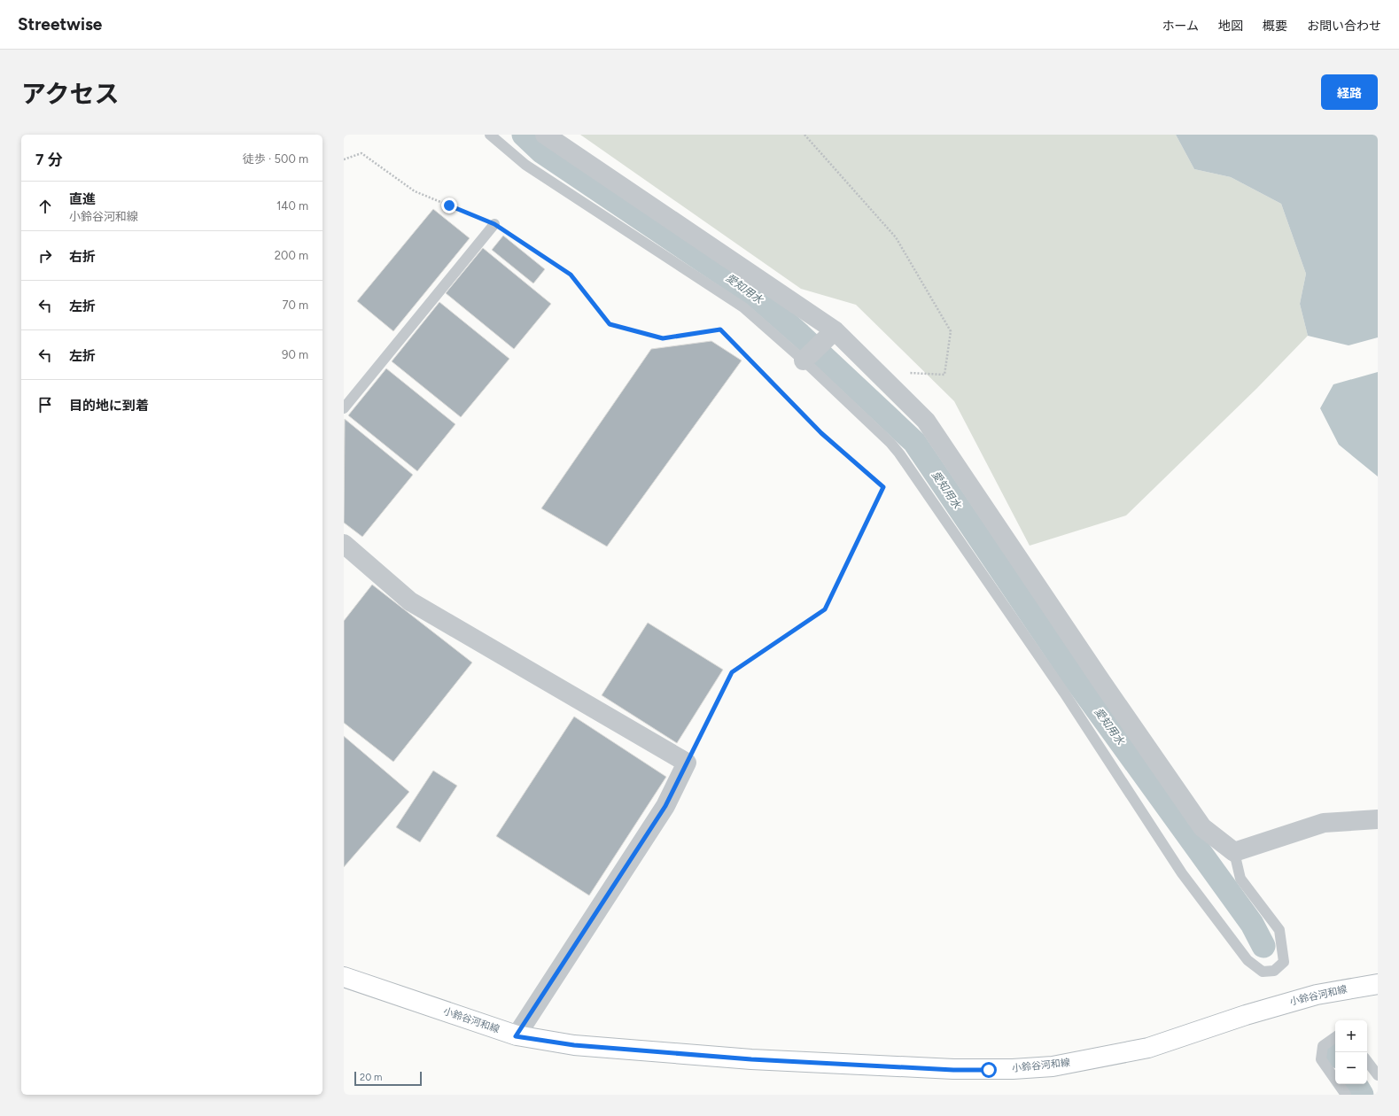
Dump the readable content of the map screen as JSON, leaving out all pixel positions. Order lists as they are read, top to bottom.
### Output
{
  "streets": {
    "main road": ["小鈴谷河和線"]
  },
  "water": ["愛知用水"],
  "scale_bar": "20 m",
  "page": {
    "header": "Streetwise",
    "nav": [
      "ホーム",
      "地図",
      "概要",
      "お問い合わせ"
    ],
    "title": "アクセス",
    "buttons": "経路",
    "heading": ["7 分", "徒歩 · 500 m"],
    "list": [
      ["直進", "小鈴谷河和線", "140 m"],
      ["右折", "200 m"],
      ["左折", "70 m"],
      ["左折", "90 m"],
      "目的地に到着"
    ],
    "map_buttons": ["+", "−"],
    "scale": "20 m"
  }
}
